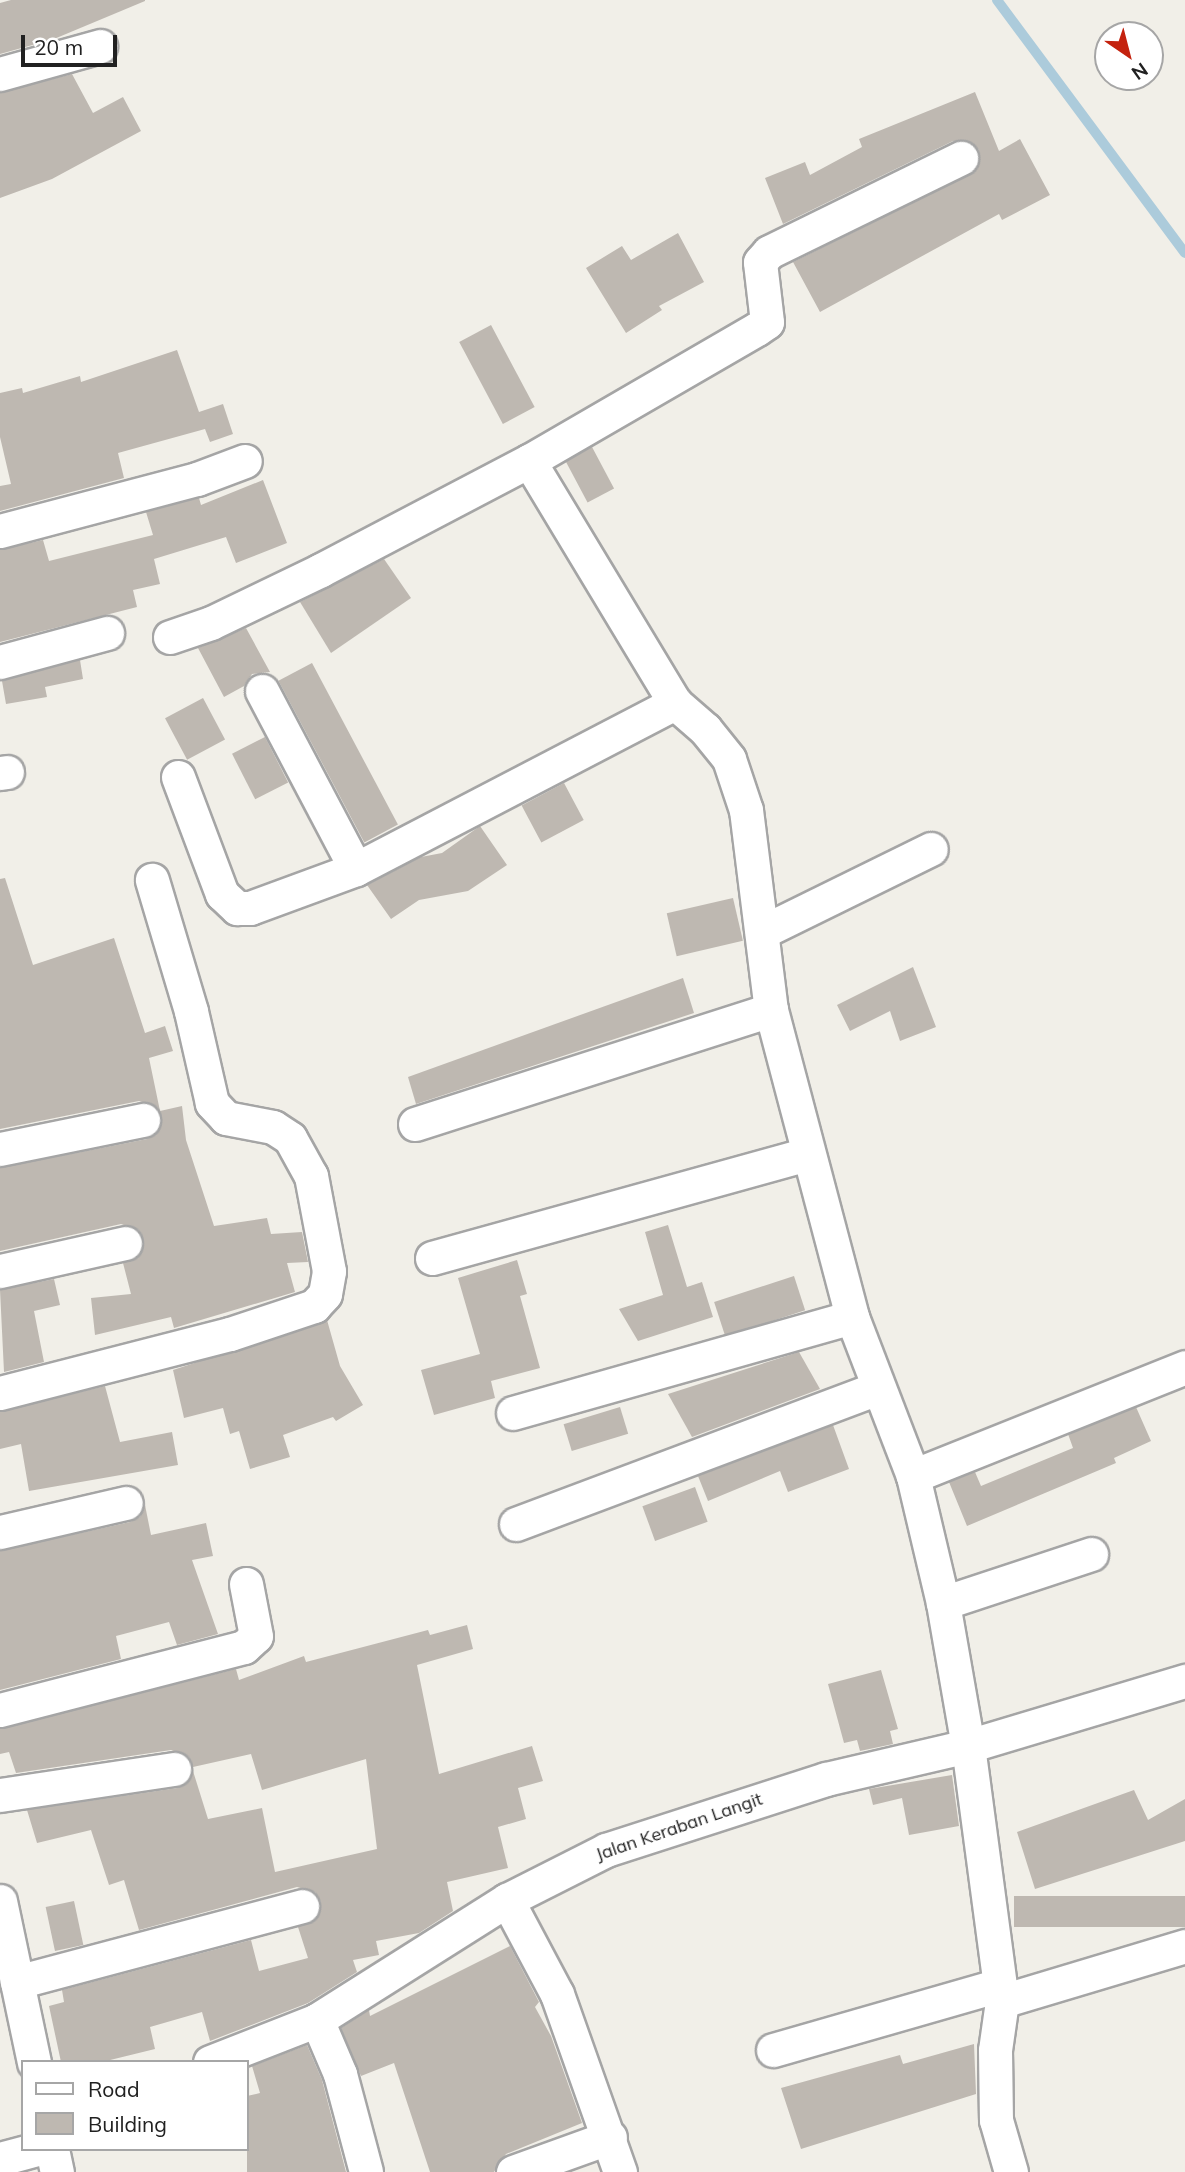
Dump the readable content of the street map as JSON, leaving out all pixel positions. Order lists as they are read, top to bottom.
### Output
{
  "streets": {
    "street": ["Jalan Keraban Langit"]
  },
  "legend": ["Road", "Building"],
  "scale_bar": "20 m",
  "north": "bottom right"
}
